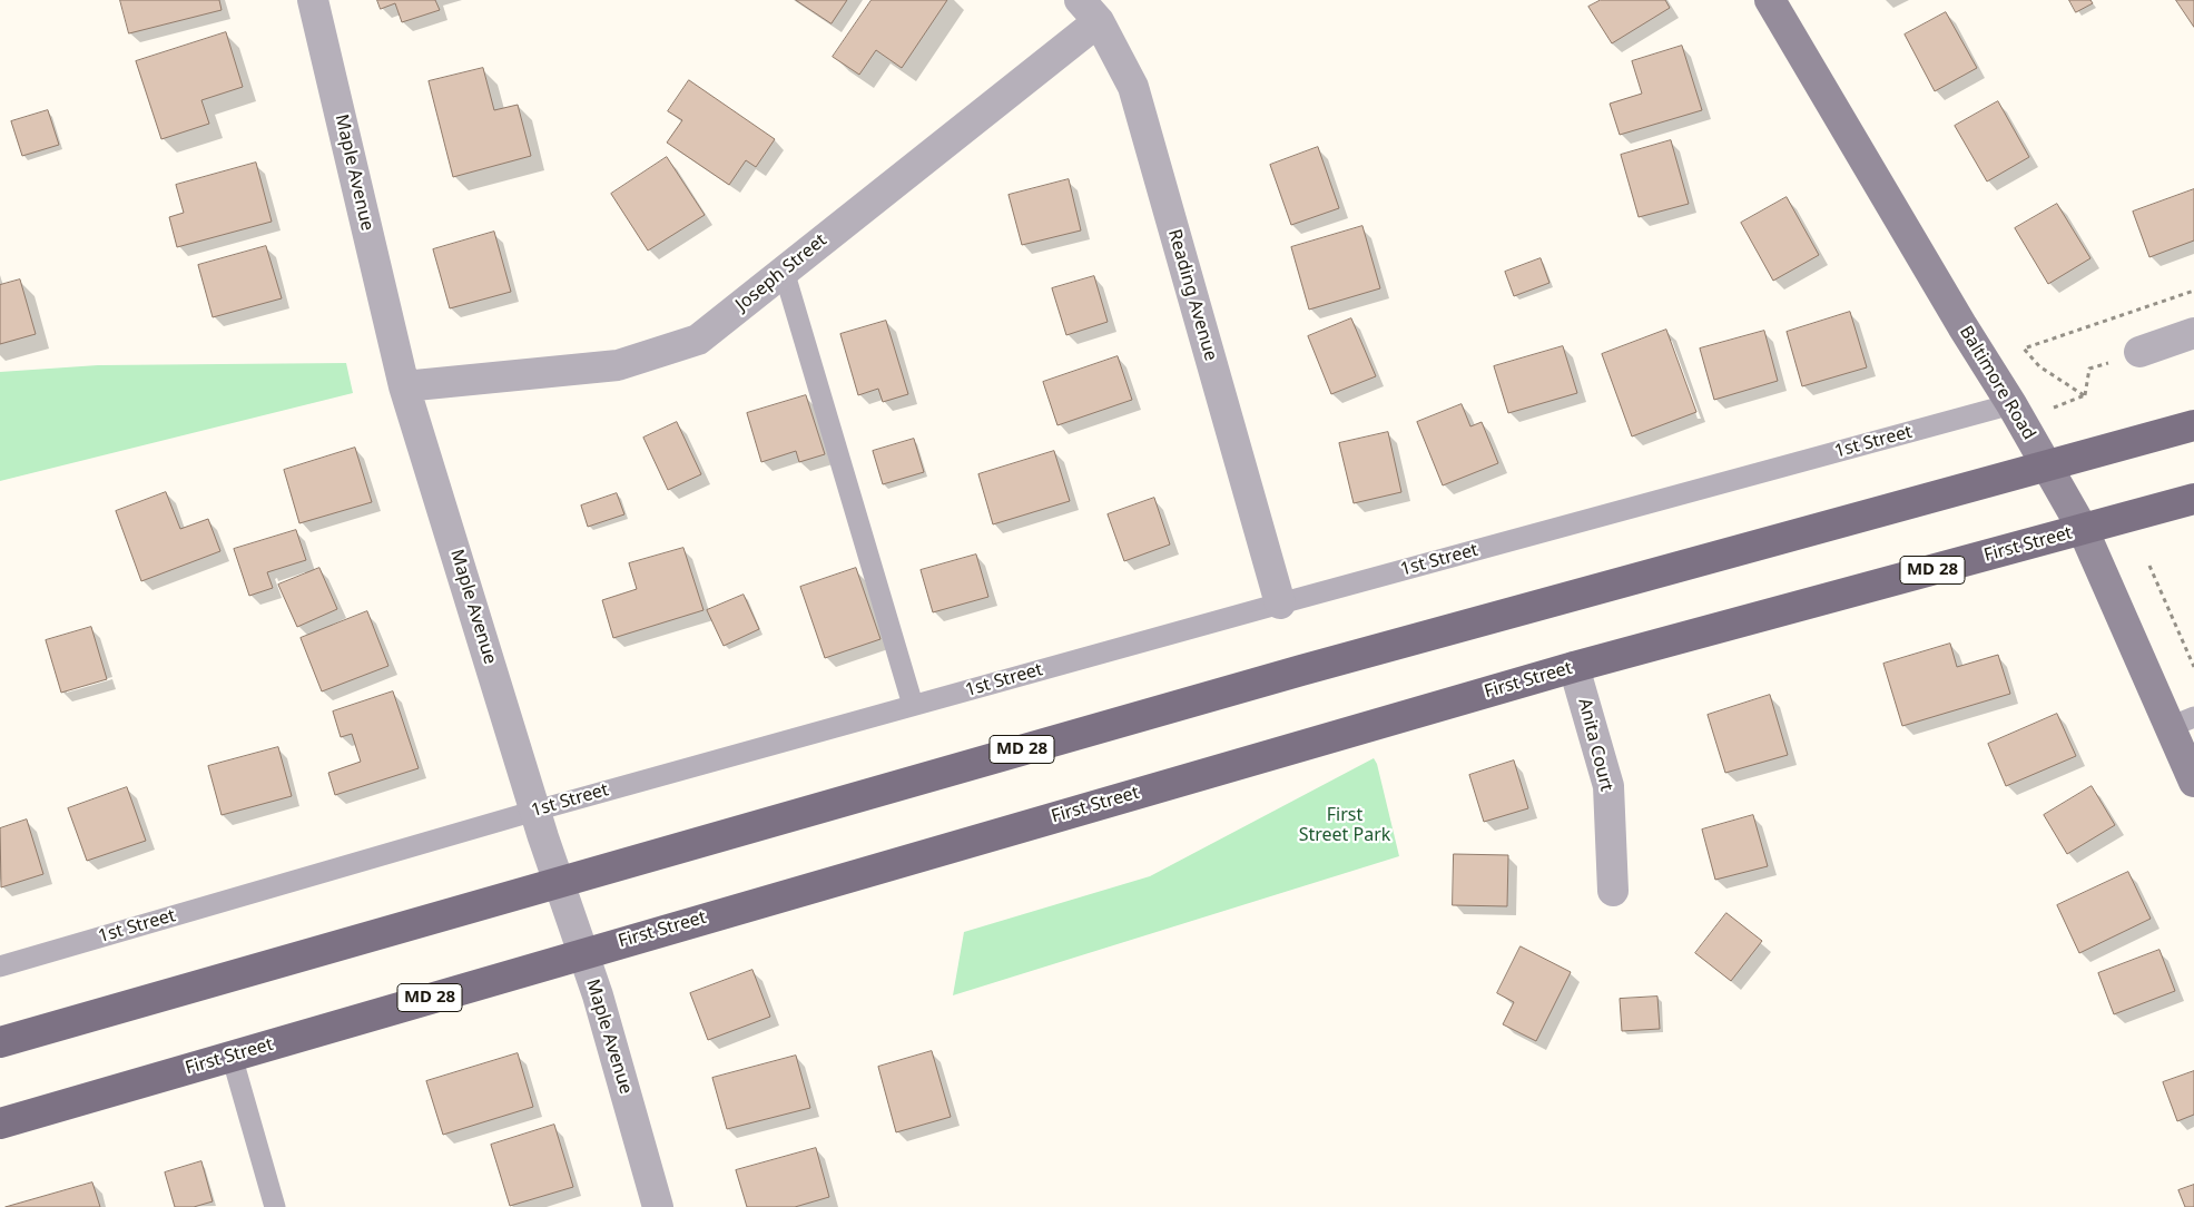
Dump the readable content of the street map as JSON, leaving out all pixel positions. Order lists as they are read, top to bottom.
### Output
{
  "streets": {
    "main road": ["First Street", "MD 28"],
    "street": [
      "Maple Avenue",
      "Joseph Street",
      "Reading Avenue",
      "Baltimore Road",
      "Anita Court"
    ],
    "lane": ["1st Street"]
  },
  "crossings": [
    ["Maple Avenue", "Joseph Street"],
    ["Maple Avenue", "1st Street"],
    ["Maple Avenue", "First Street"],
    ["Maple Avenue", "MD 28"],
    ["Joseph Street", "Reading Avenue"],
    ["Reading Avenue", "1st Street"],
    ["Baltimore Road", "1st Street"],
    ["Baltimore Road", "First Street"],
    ["Baltimore Road", "MD 28"],
    ["First Street", "Anita Court"]
  ],
  "parks": ["First Street Park"]
}
